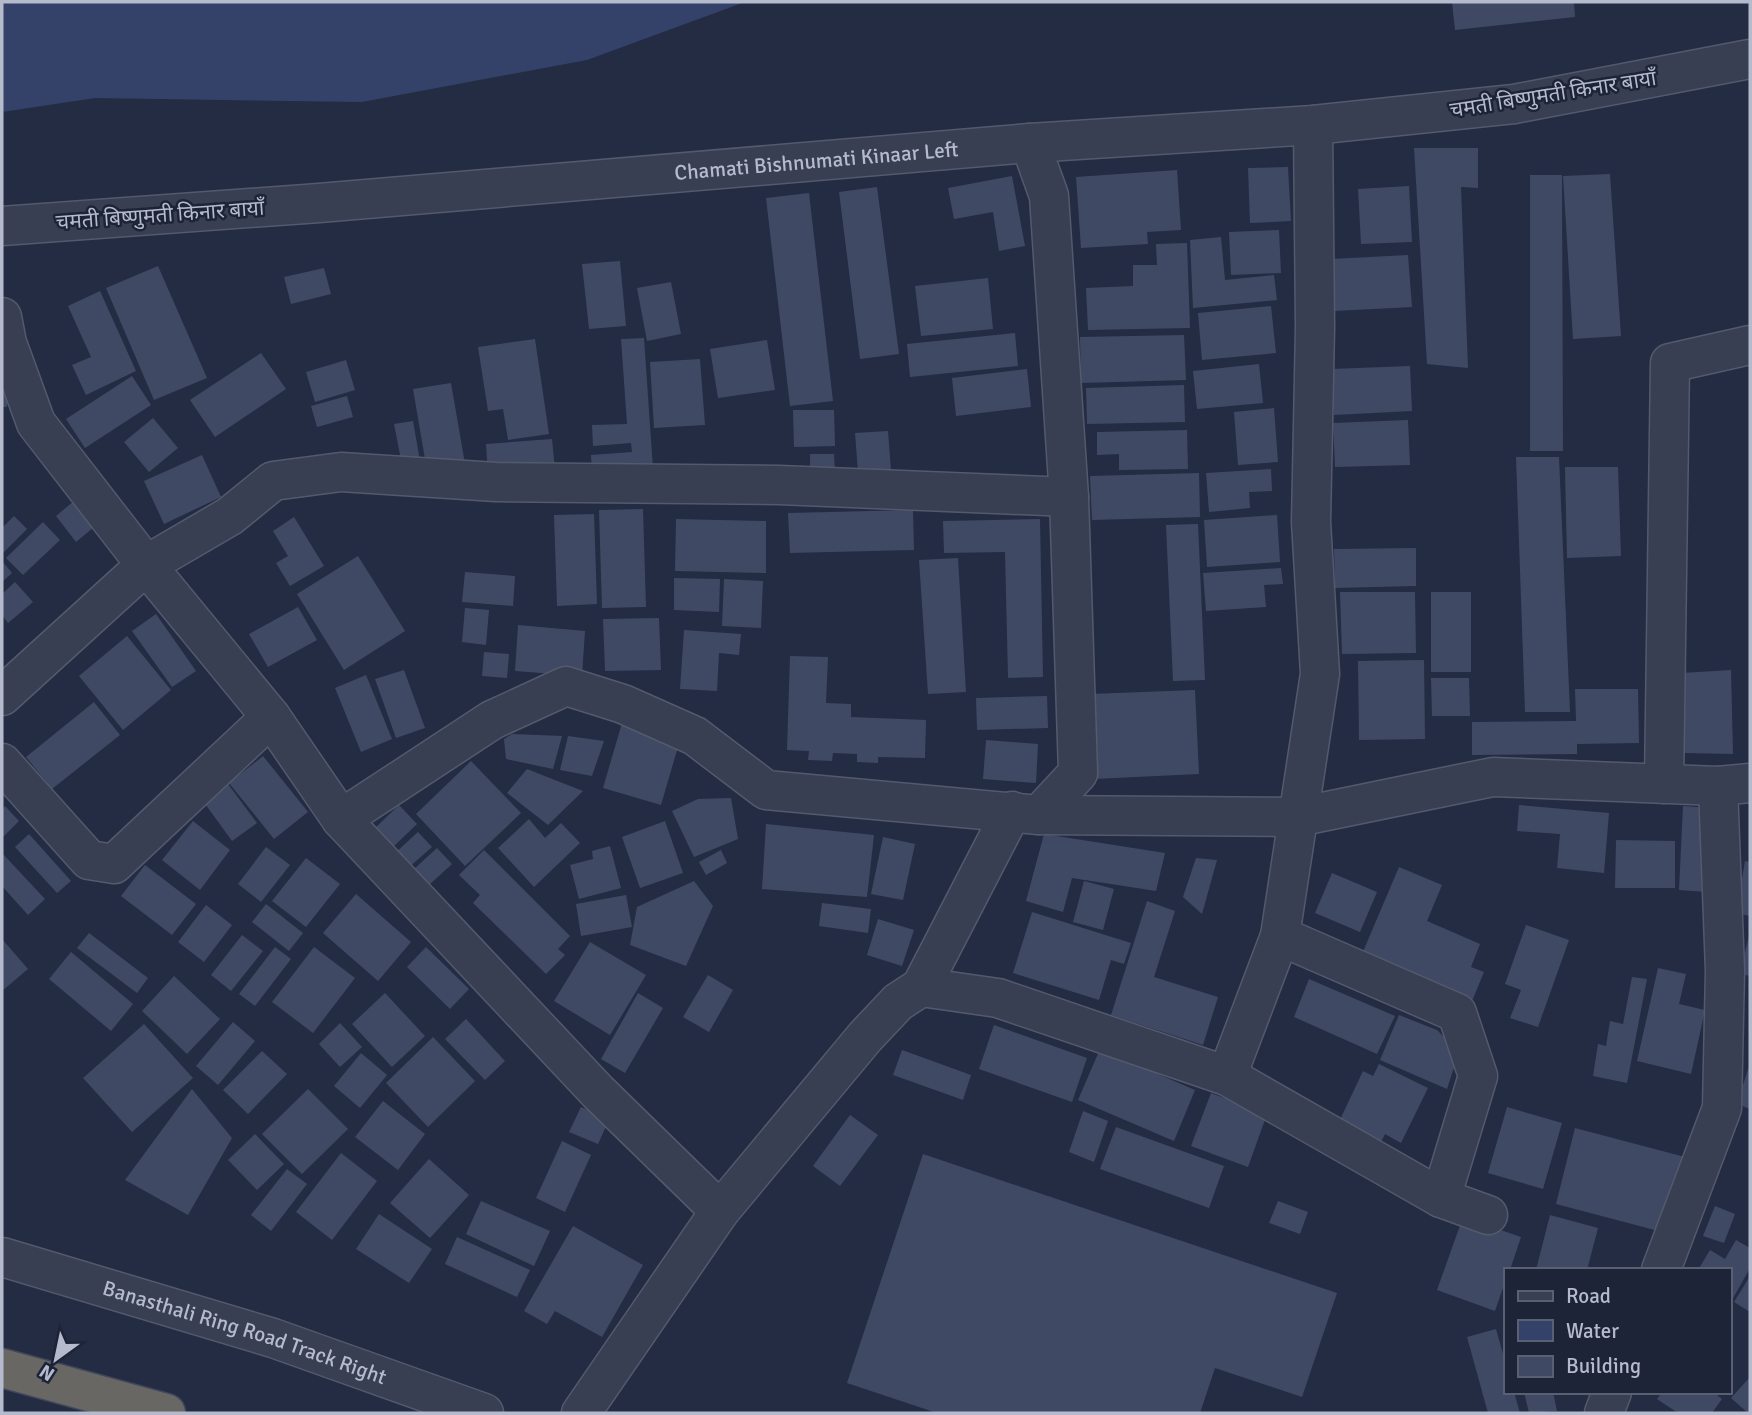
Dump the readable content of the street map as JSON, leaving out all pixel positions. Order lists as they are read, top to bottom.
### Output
{
  "streets": {
    "street": ["चमती बिष्णुमती किनार बायाँ", "Chamati Bishnumati Kinaar Left", "Banasthali Ring Road Track Right"]
  },
  "crossings": [
    ["चमती बिष्णुमती किनार बायाँ", "Chamati Bishnumati Kinaar Left"]
  ],
  "legend": ["Road", "Water", "Building"],
  "north": "bottom left"
}
